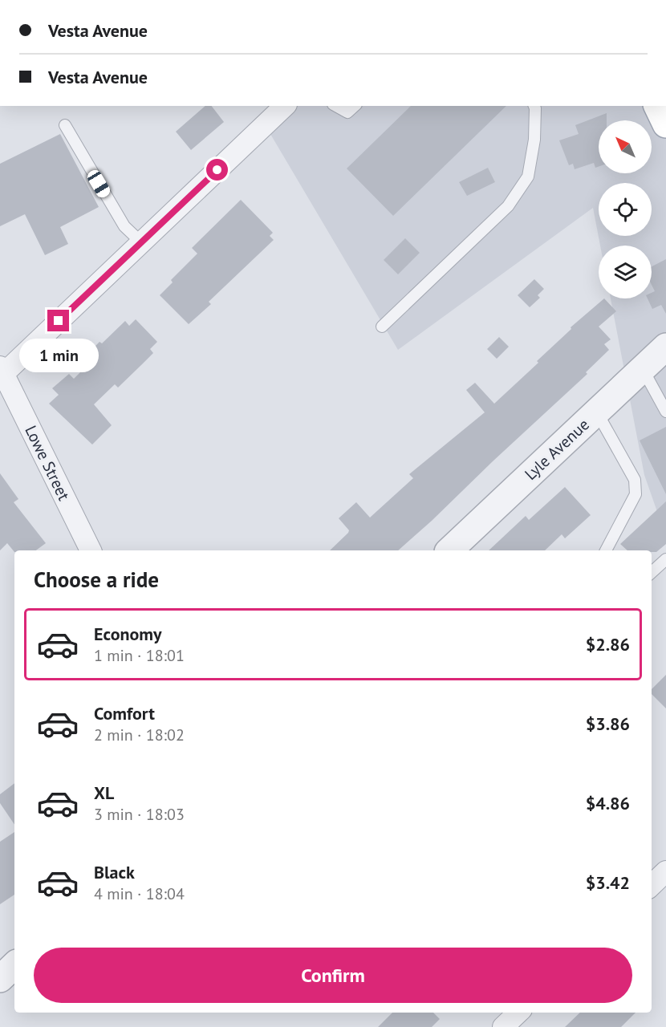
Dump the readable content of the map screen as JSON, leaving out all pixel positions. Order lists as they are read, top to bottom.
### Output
{
  "streets": {
    "street": ["Lyle Avenue", "Lowe Street"]
  },
  "north": "top left",
  "page": {
    "banner": ["Vesta Avenue", "Vesta Avenue"],
    "bubble": "1 min",
    "heading": "Choose a ride",
    "list": [
      {
        "name": "Economy",
        "note": "1 min · 18:01",
        "value": "$2.86"
      },
      {
        "name": "Comfort",
        "note": "2 min · 18:02",
        "value": "$3.86"
      },
      {
        "name": "XL",
        "note": "3 min · 18:03",
        "value": "$4.86"
      },
      {
        "name": "Black",
        "note": "4 min · 18:04",
        "value": "$3.42"
      }
    ],
    "buttons": "Confirm"
  }
}
